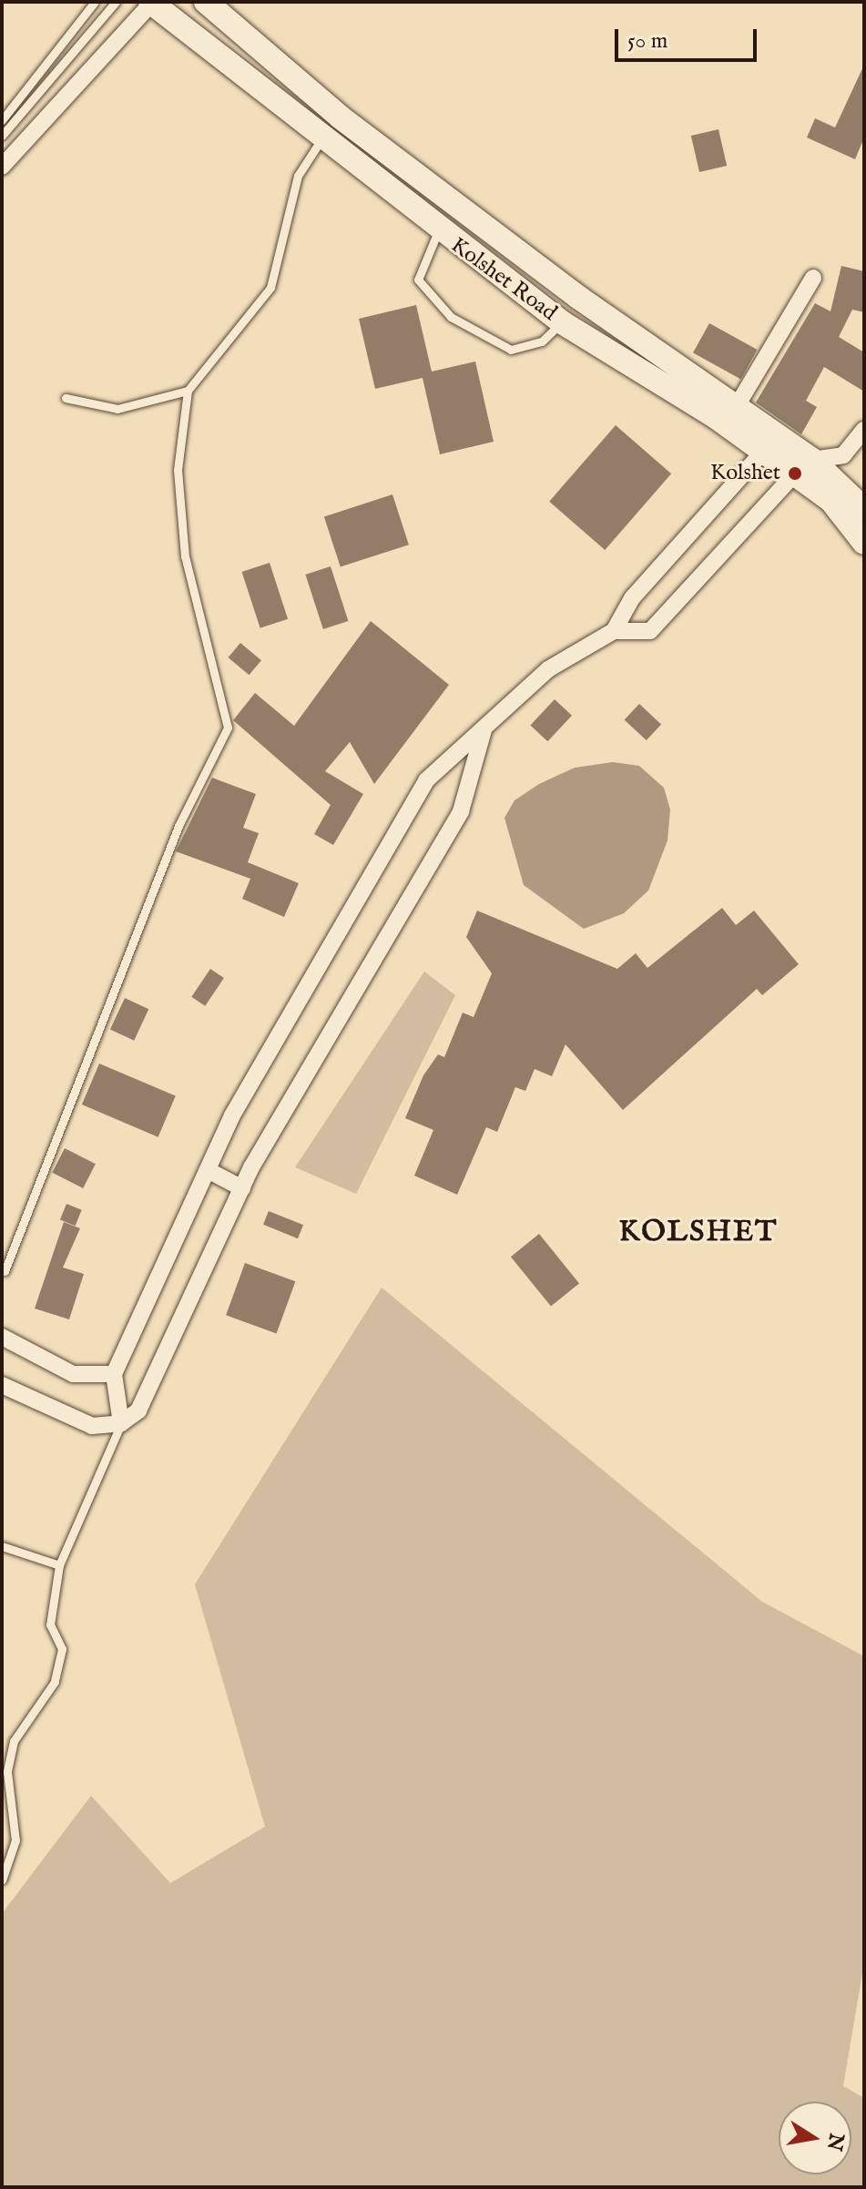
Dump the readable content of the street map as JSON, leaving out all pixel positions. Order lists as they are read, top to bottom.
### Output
{
  "streets": {
    "street": ["Kolshet Road"]
  },
  "districts": ["KOLSHET"],
  "places": ["Kolshet"],
  "scale_bar": "50 m",
  "north": "right"
}
